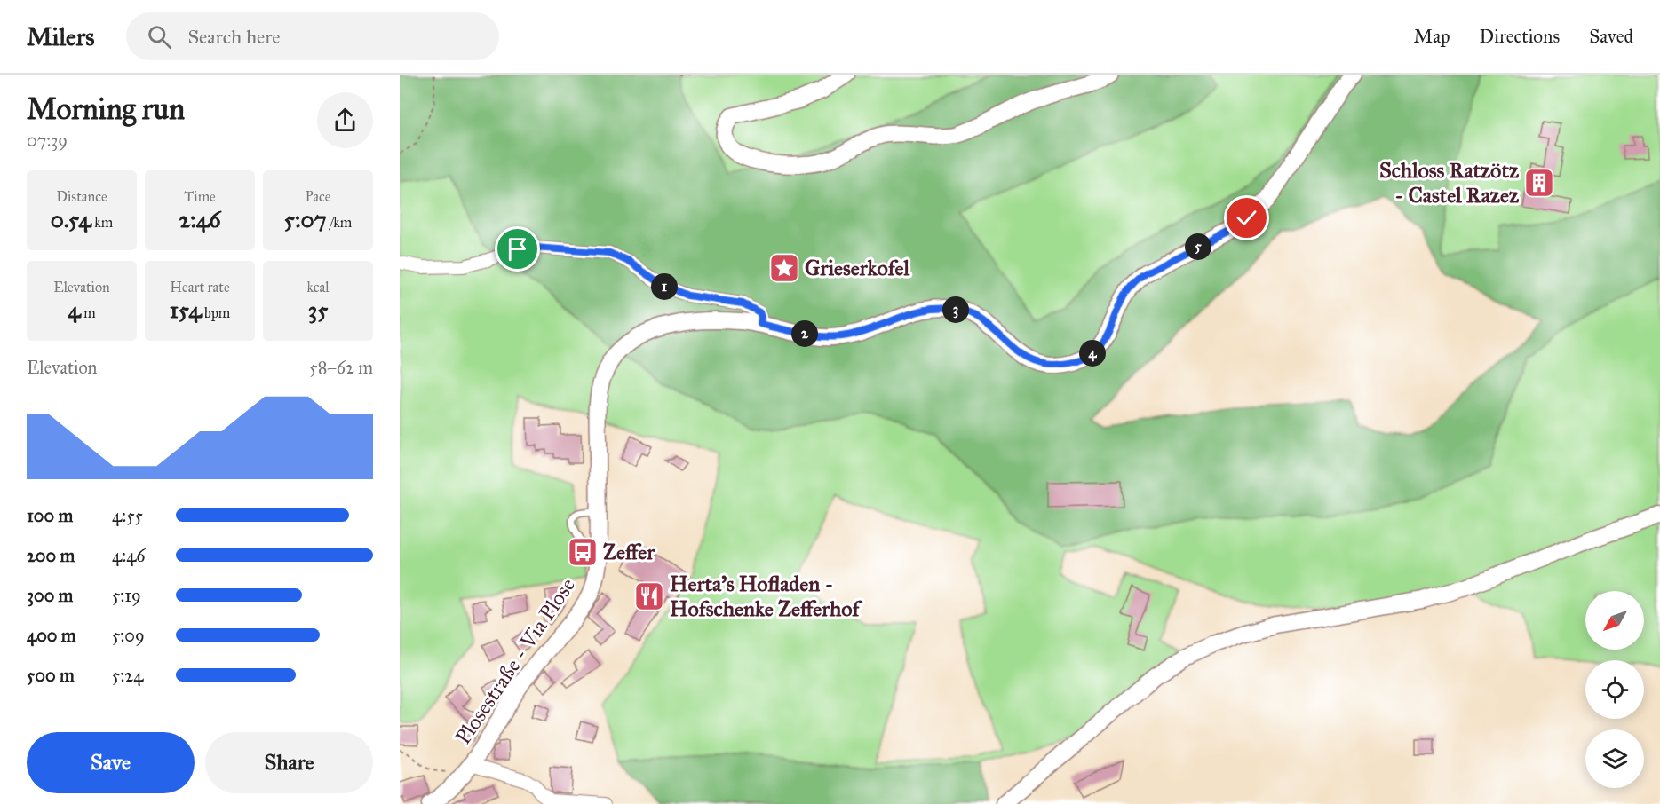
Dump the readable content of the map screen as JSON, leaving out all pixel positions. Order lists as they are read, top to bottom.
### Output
{
  "streets": {
    "street": ["Plosestraße - Via Plose"]
  },
  "places": {
    "building": ["Schloss Ratzötz - Castel Razez"],
    "place": ["Grieserkofel"],
    "bus stop": ["Zeffer"],
    "restaurant": ["Herta's Hofladen - Hofschenke Zefferhof"]
  },
  "north": "bottom left",
  "page": {
    "header": "Milers",
    "search": "Search here",
    "nav": ["Map", "Directions", "Saved"],
    "heading": ["Morning run", "07:39"],
    "stats": [
      ["Distance", "0.54 km"],
      ["Time", "2:46"],
      ["Pace", "5:07 /km"],
      ["Elevation", "4 m"],
      ["Heart rate", "154 bpm"],
      ["kcal", "35"]
    ],
    "pins": [
      "5",
      "1",
      "3",
      "2",
      "4"
    ],
    "chart": ["Elevation", "58–62 m"],
    "list": [
      {
        "name": "100 m",
        "note": "4:55"
      },
      {
        "name": "200 m",
        "note": "4:46"
      },
      {
        "name": "300 m",
        "note": "5:19"
      },
      {
        "name": "400 m",
        "note": "5:09"
      },
      {
        "name": "500 m",
        "note": "5:24"
      }
    ],
    "buttons": ["Save", "Share"]
  }
}
